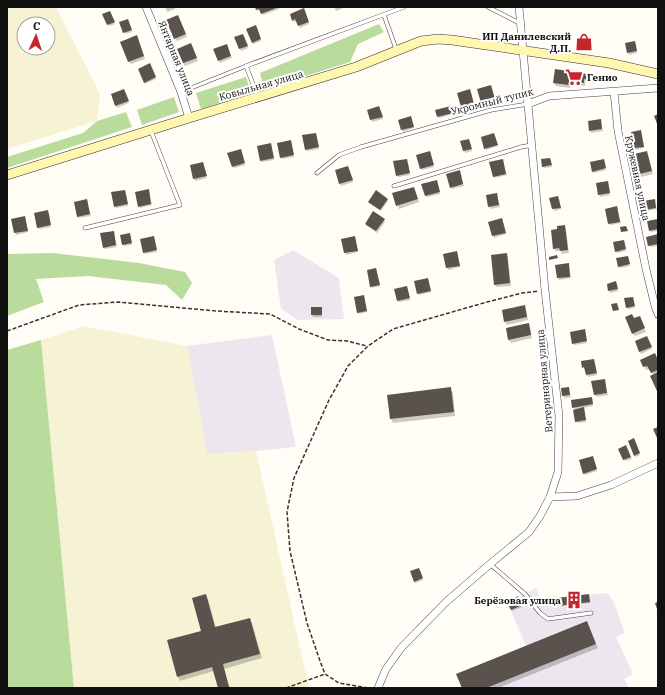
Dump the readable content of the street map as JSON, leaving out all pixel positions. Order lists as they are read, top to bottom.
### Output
{
  "streets": {
    "street": [
      "Янтарная улица",
      "Ковыльная улица",
      "Укромный тупик",
      "Кружевная улица",
      "Ветеринарная улица"
    ]
  },
  "crossings": [
    ["Янтарная улица", "Ковыльная улица"],
    ["Ковыльная улица", "Ветеринарная улица"],
    ["Укромный тупик", "Кружевная улица"],
    ["Укромный тупик", "Ветеринарная улица"]
  ],
  "places": {
    "shop": ["ИП Данилевский Д.П."],
    "supermarket": ["Генио"],
    "building": ["Берёзовая улица"]
  },
  "north": "top"
}
